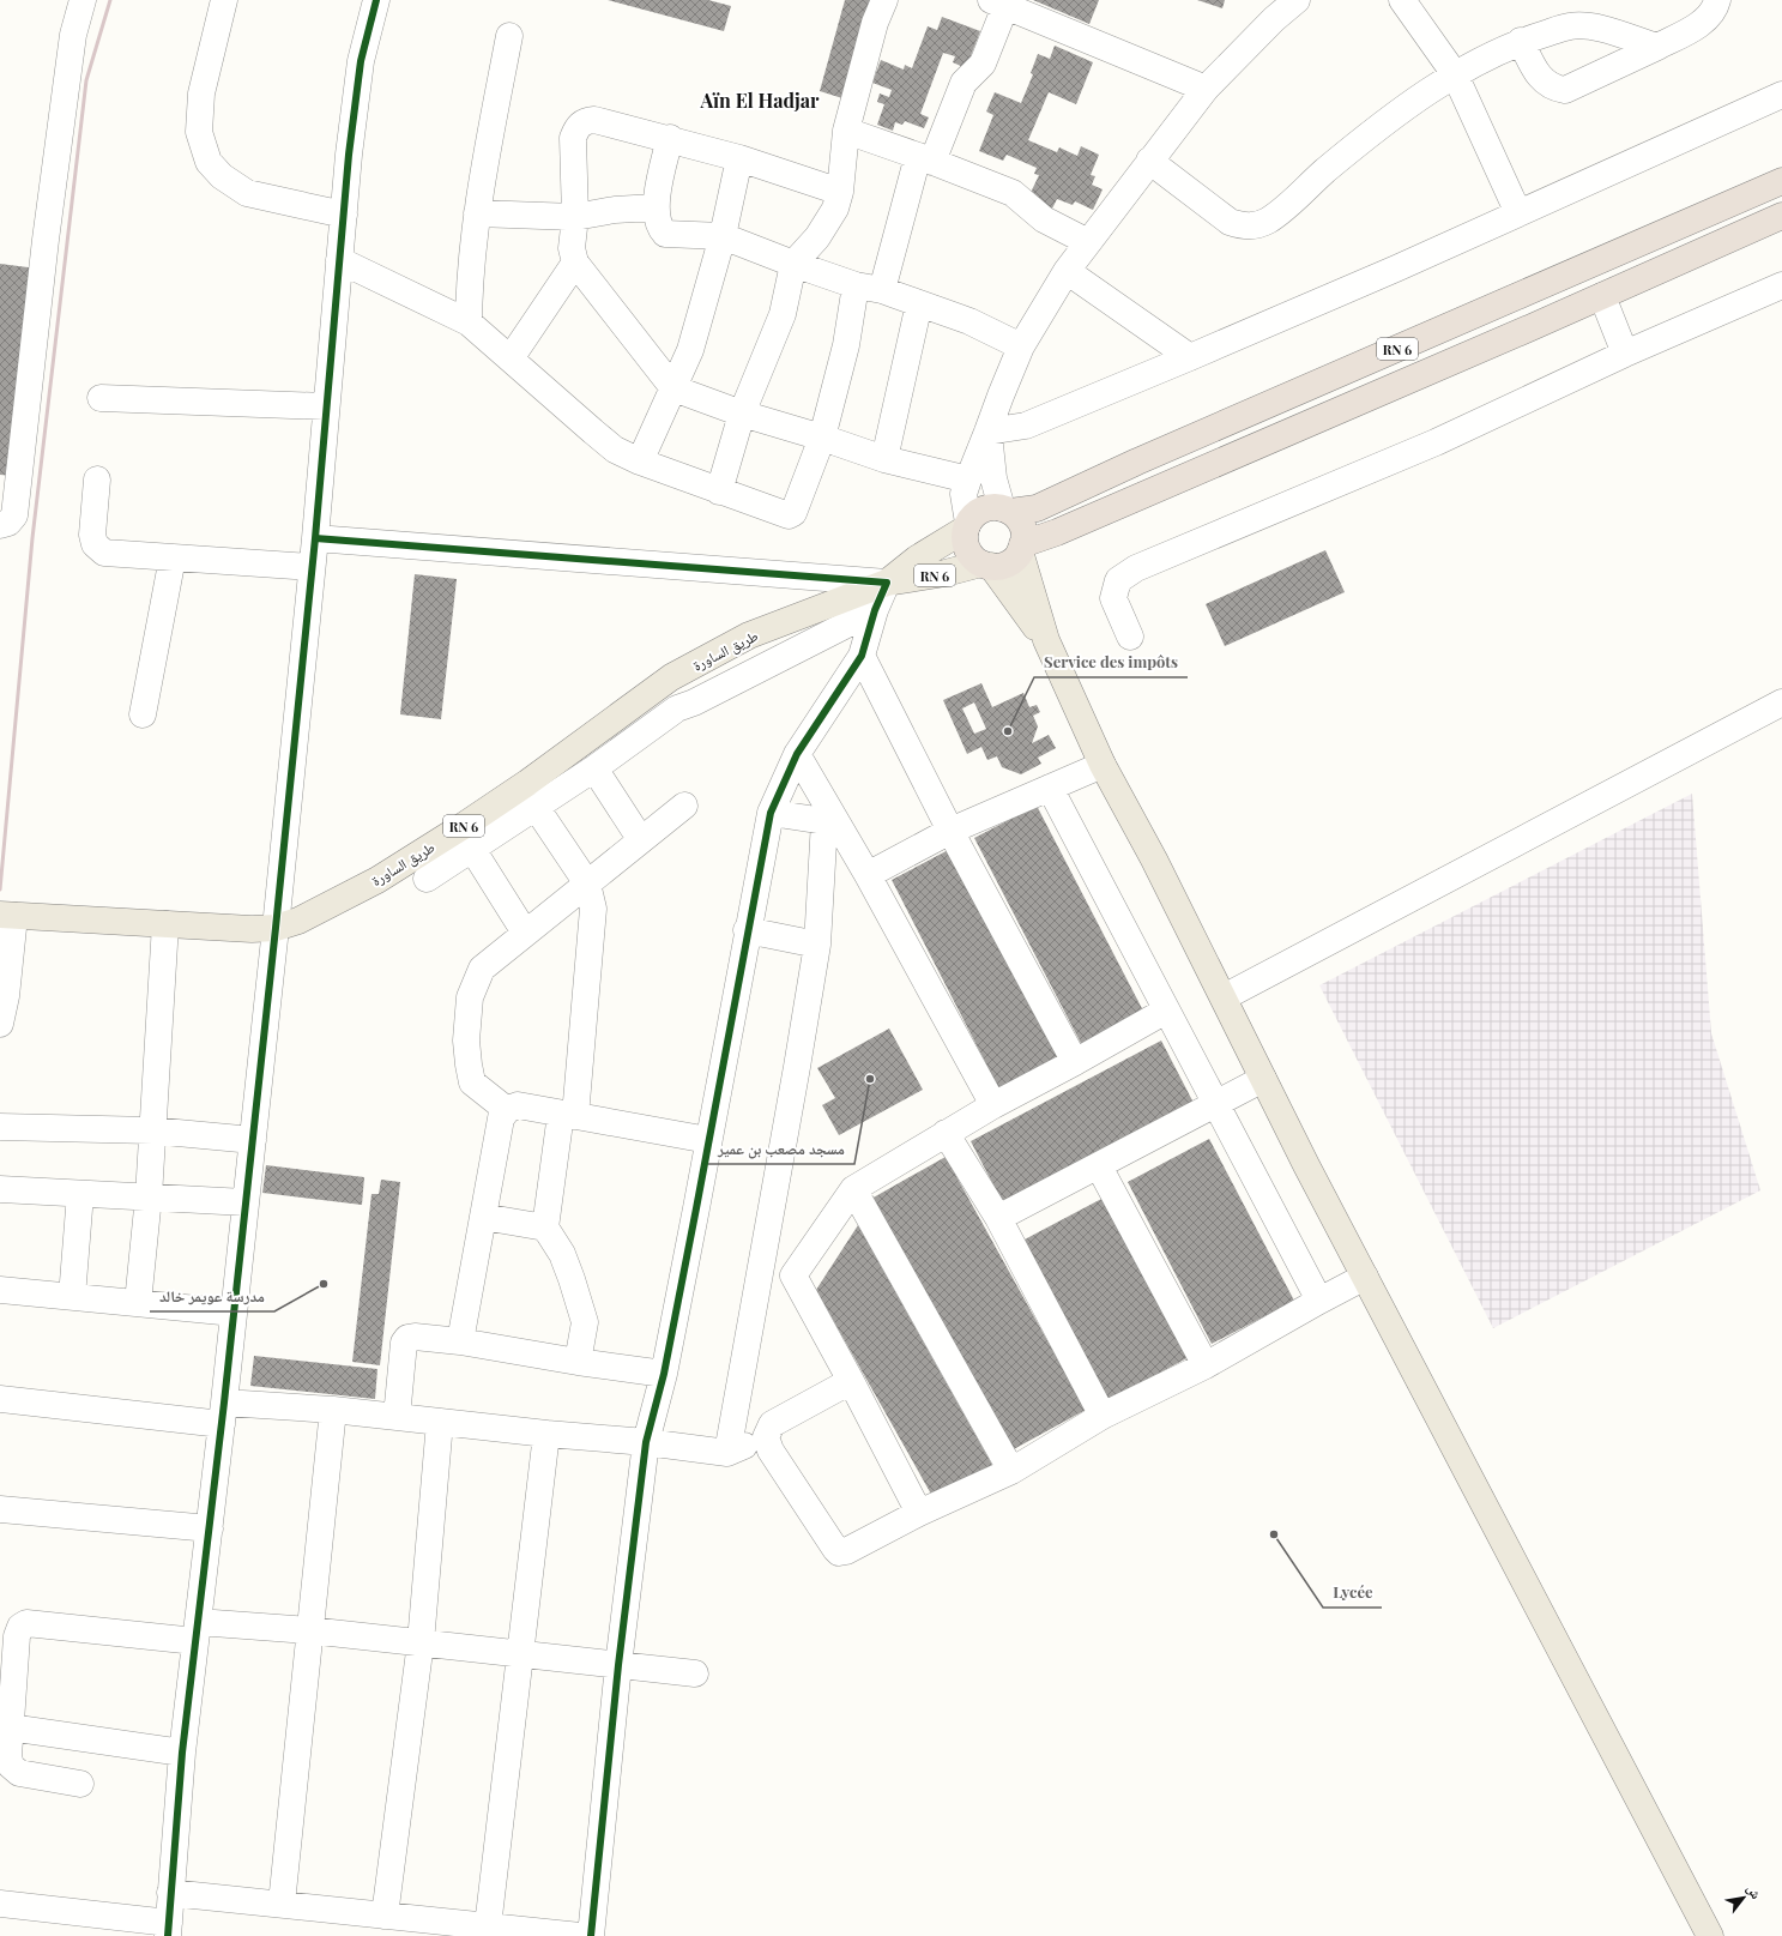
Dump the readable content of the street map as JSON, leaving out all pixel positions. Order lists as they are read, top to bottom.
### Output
{
  "streets": {
    "highway": ["RN 6"],
    "main road": ["طريق الساورة"]
  },
  "crossings": [
    ["RN 6", "طريق الساورة"]
  ],
  "districts": ["Aïn El Hadjar"],
  "places": [
    "Service des impôts",
    "مسجد مصعب بن عمير",
    "مدرسة عويمر خالد",
    "Lycée"
  ],
  "north": "top right"
}
